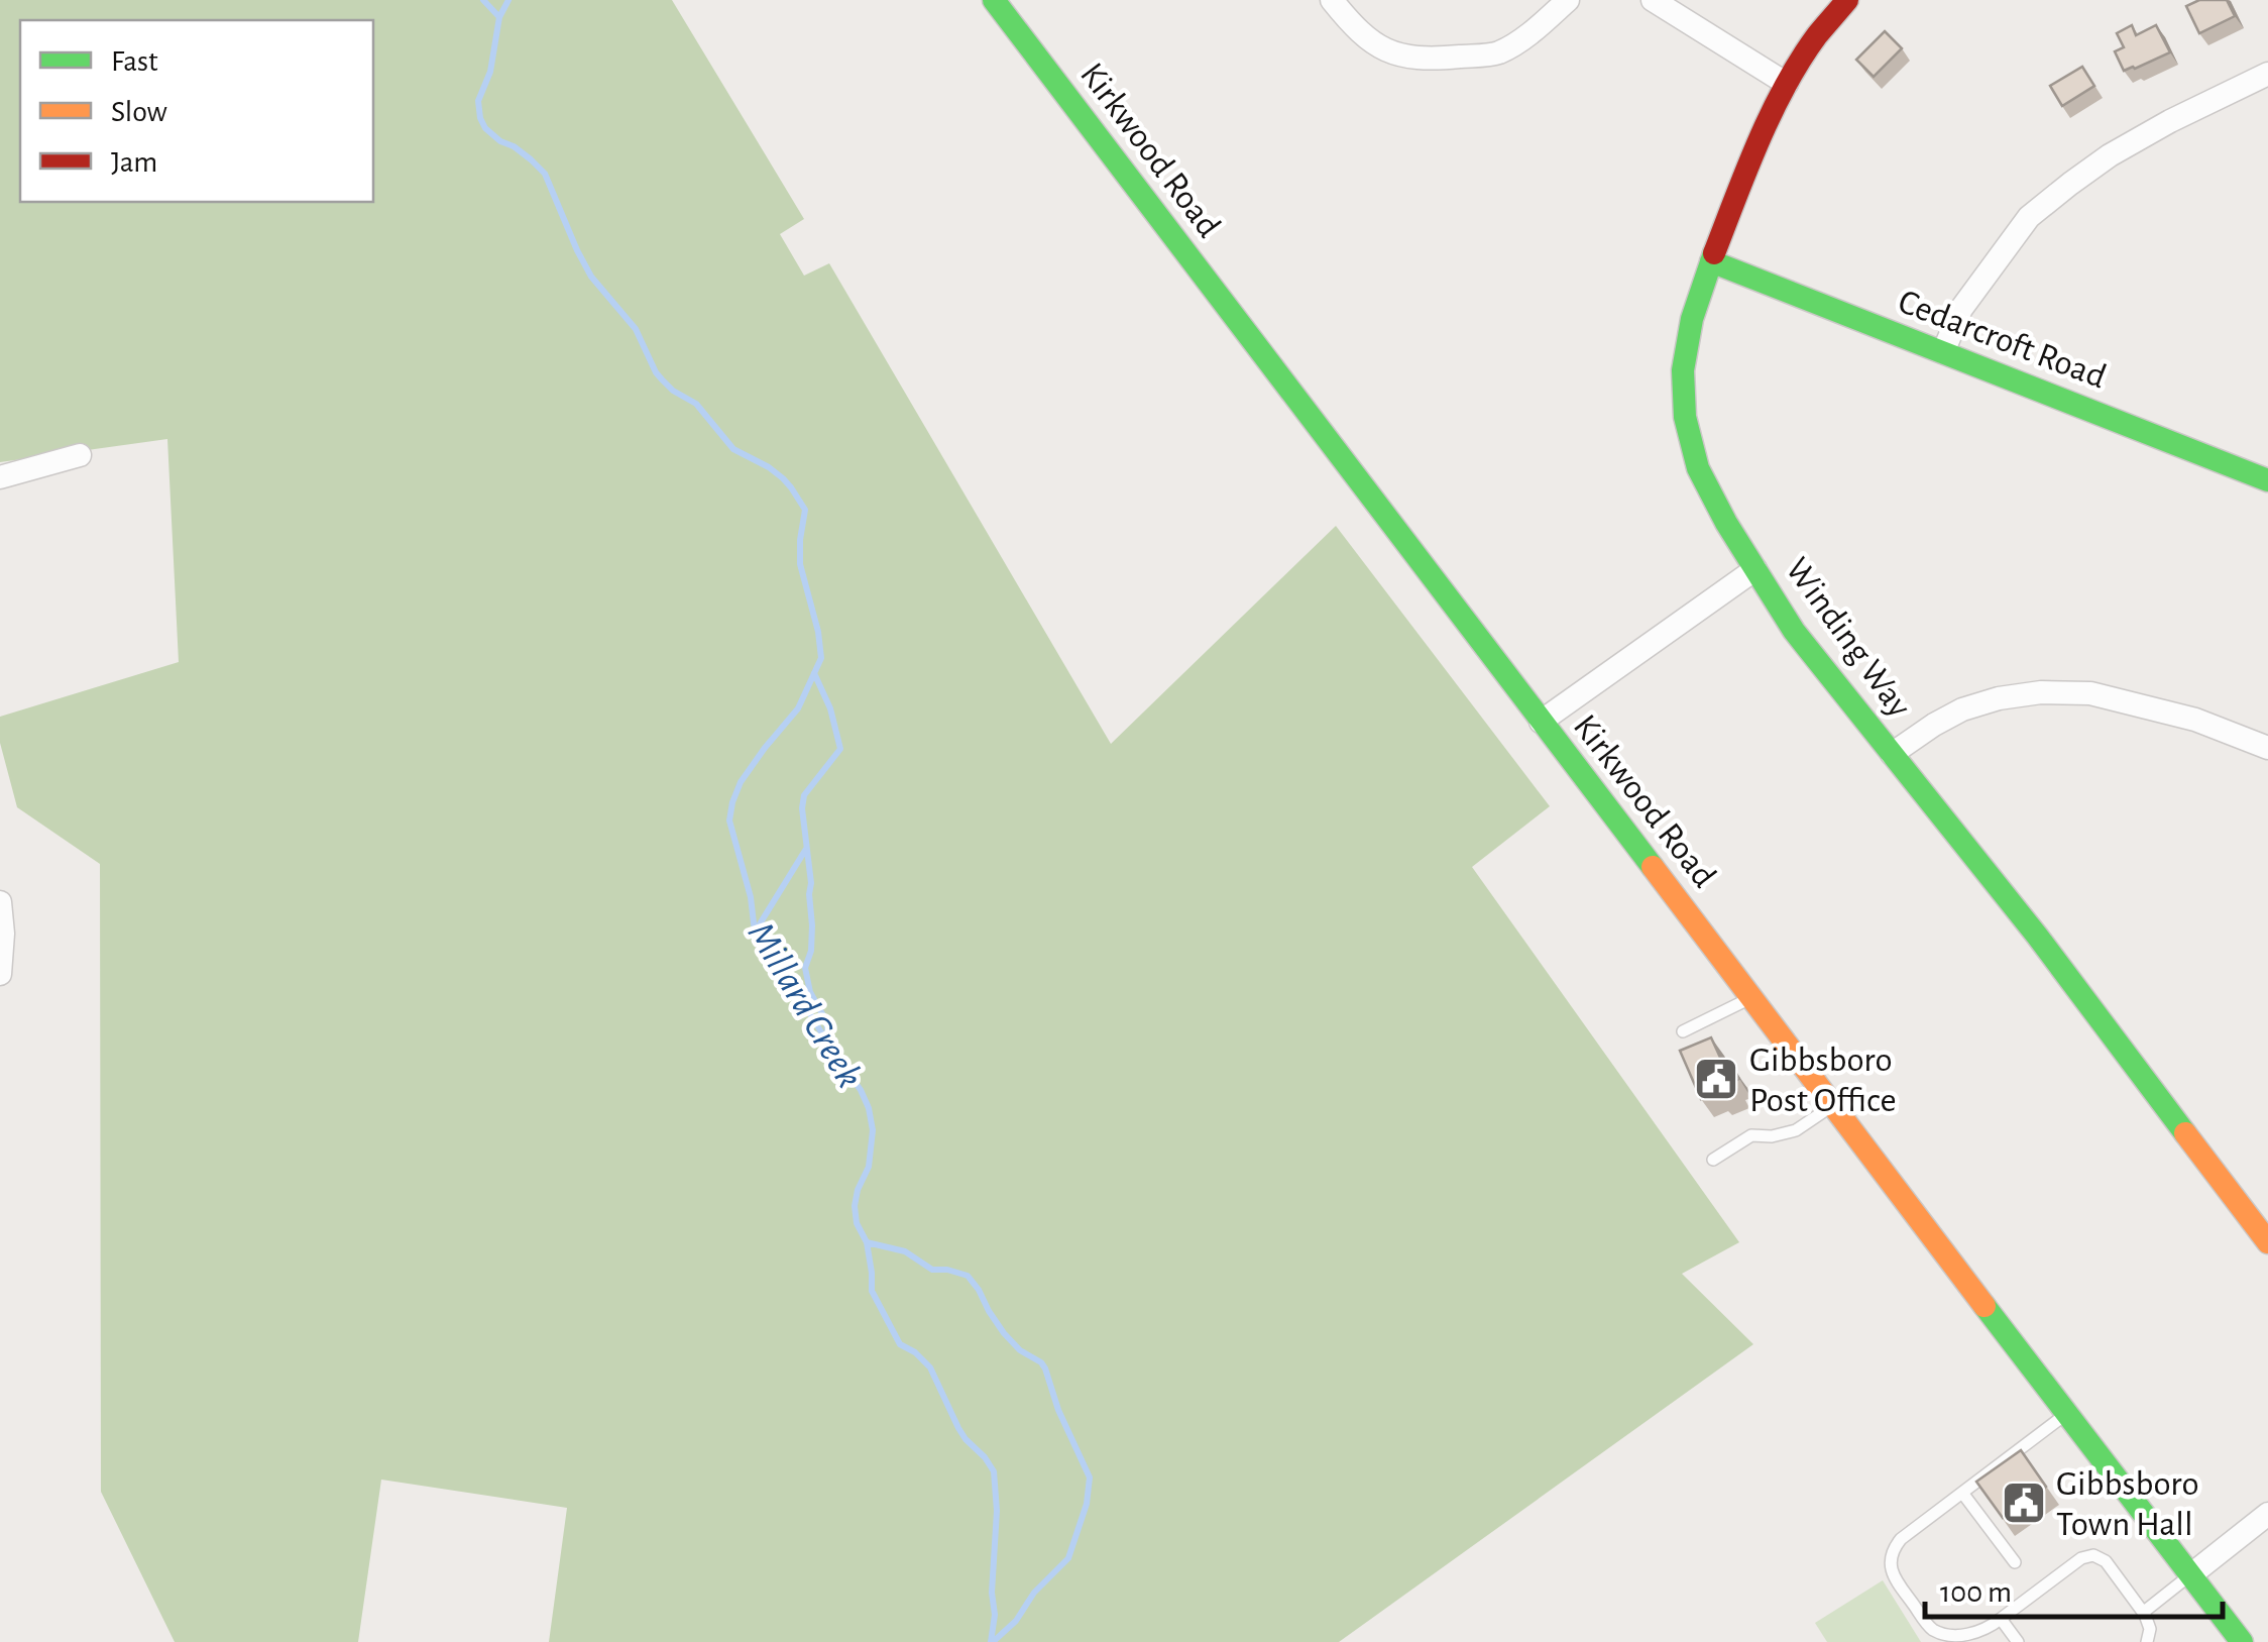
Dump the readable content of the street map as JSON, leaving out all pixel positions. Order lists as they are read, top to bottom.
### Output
{
  "streets": {
    "street": ["Kirkwood Road", "Cedarcroft Road", "Winding Way"]
  },
  "crossings": [
    ["Cedarcroft Road", "Winding Way"]
  ],
  "water": ["Millard Creek"],
  "places": {
    "public building": ["Gibbsboro Post Office", "Gibbsboro Town Hall"]
  },
  "legend": ["Fast", "Slow", "Jam"],
  "scale_bar": "100 m"
}
